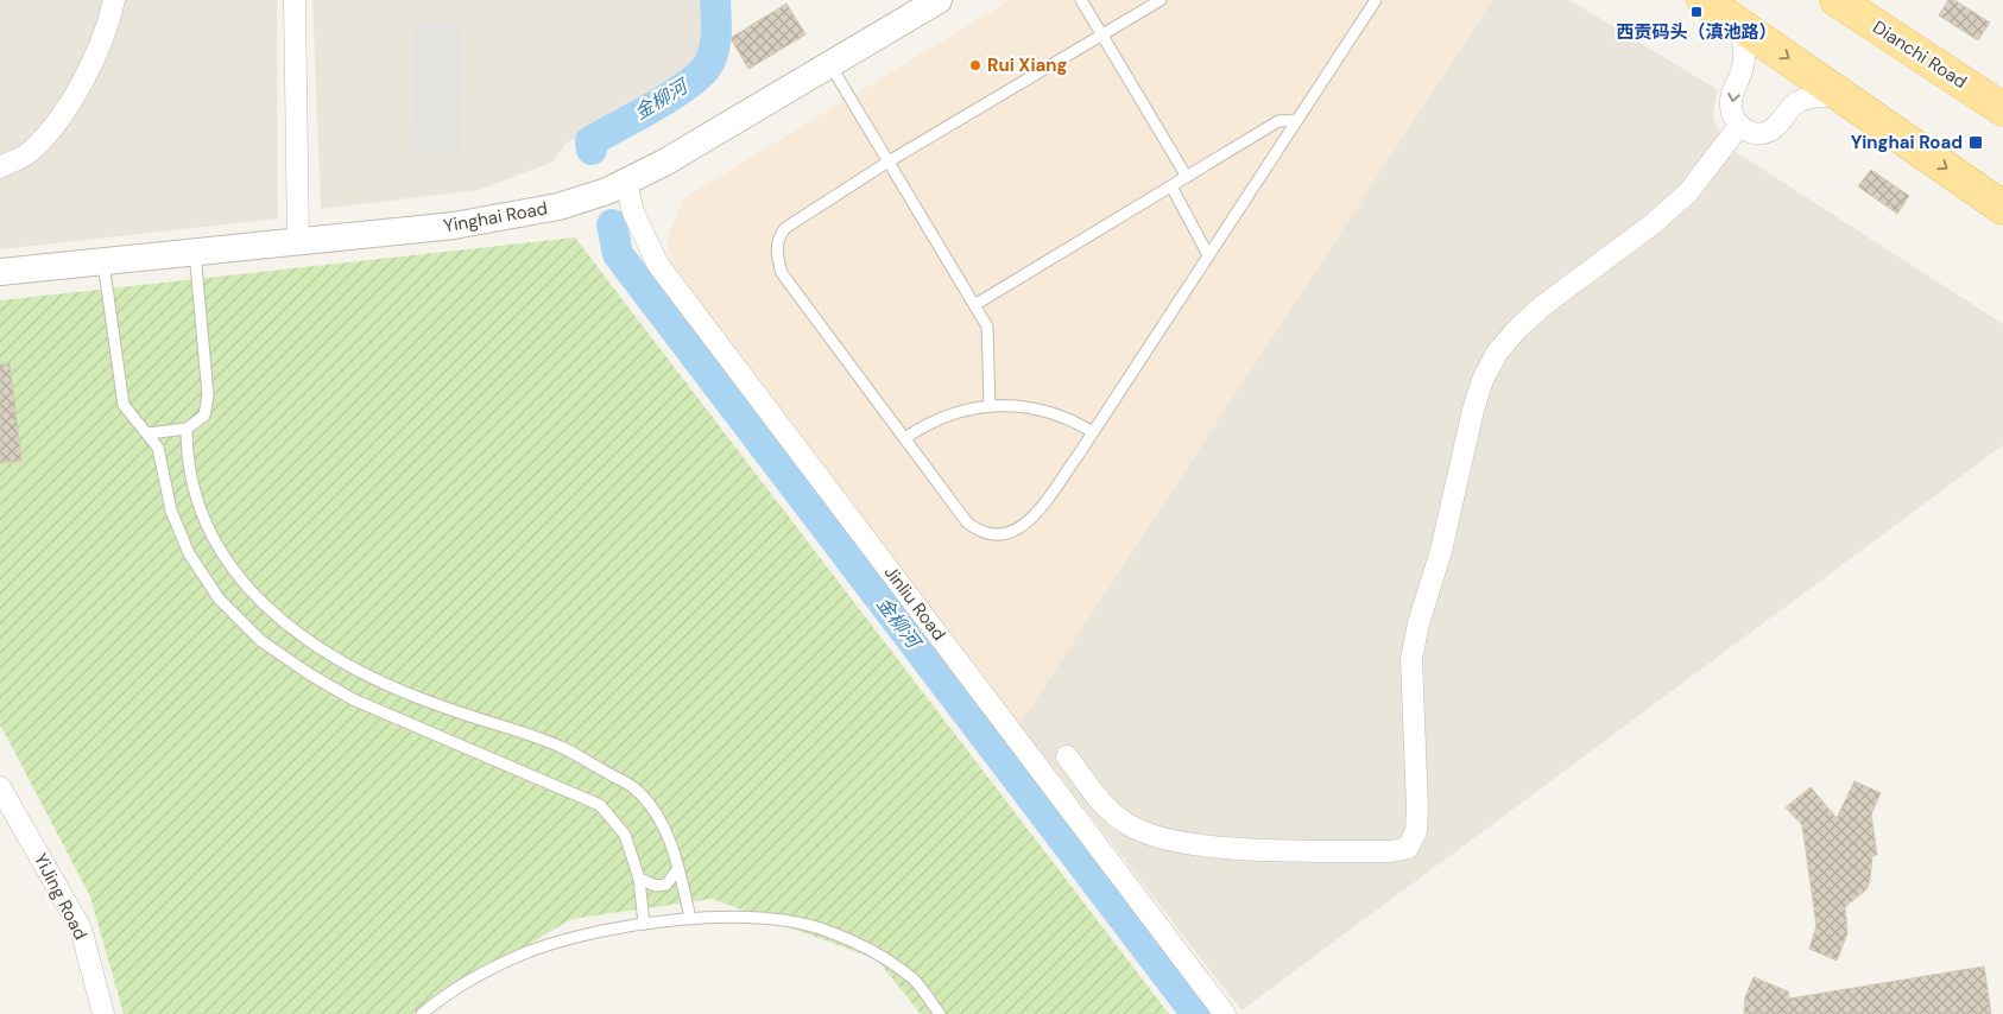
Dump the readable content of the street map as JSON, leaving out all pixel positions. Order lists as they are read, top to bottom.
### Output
{
  "streets": {
    "main road": ["Dianchi Road"],
    "street": ["Yinghai Road", "Jinliu Road", "YiJing Road"]
  },
  "crossings": [
    ["Yinghai Road", "Jinliu Road"]
  ],
  "water": ["金柳河"],
  "places": {
    "transit": ["西贡码头（滇池路）", "Yinghai Road"],
    "other": ["Rui Xiang"]
  }
}
